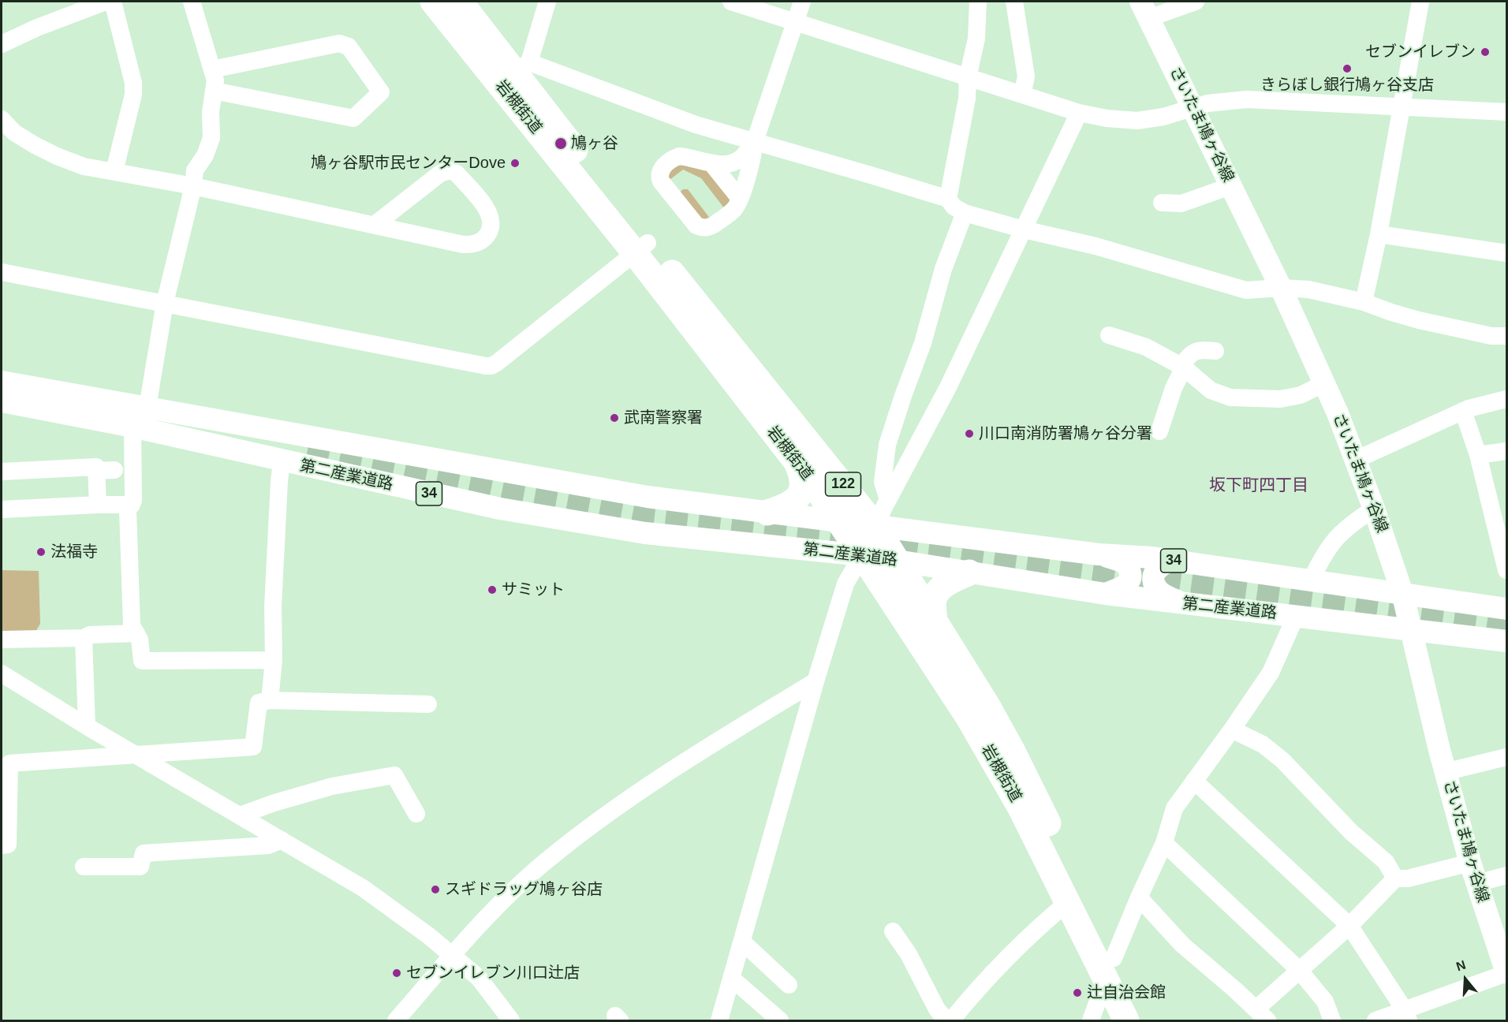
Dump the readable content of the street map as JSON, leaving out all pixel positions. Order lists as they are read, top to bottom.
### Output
{
  "streets": {
    "highway": ["岩槻街道", "122"],
    "main road": ["さいたま鳩ヶ谷線", "第二産業道路", "34"]
  },
  "crossings": [
    ["岩槻街道", "第二産業道路"],
    ["さいたま鳩ヶ谷線", "第二産業道路"]
  ],
  "districts": ["坂下町四丁目"],
  "places": [
    "セブンイレブン",
    "きらぼし銀行鳩ヶ谷支店",
    "鳩ヶ谷",
    "鳩ヶ谷駅市民センターDove",
    "武南警察署",
    "川口南消防署鳩ヶ谷分署",
    "法福寺",
    "サミット",
    "スギドラッグ鳩ヶ谷店",
    "セブンイレブン川口辻店",
    "辻自治会館"
  ],
  "north": "top"
}
